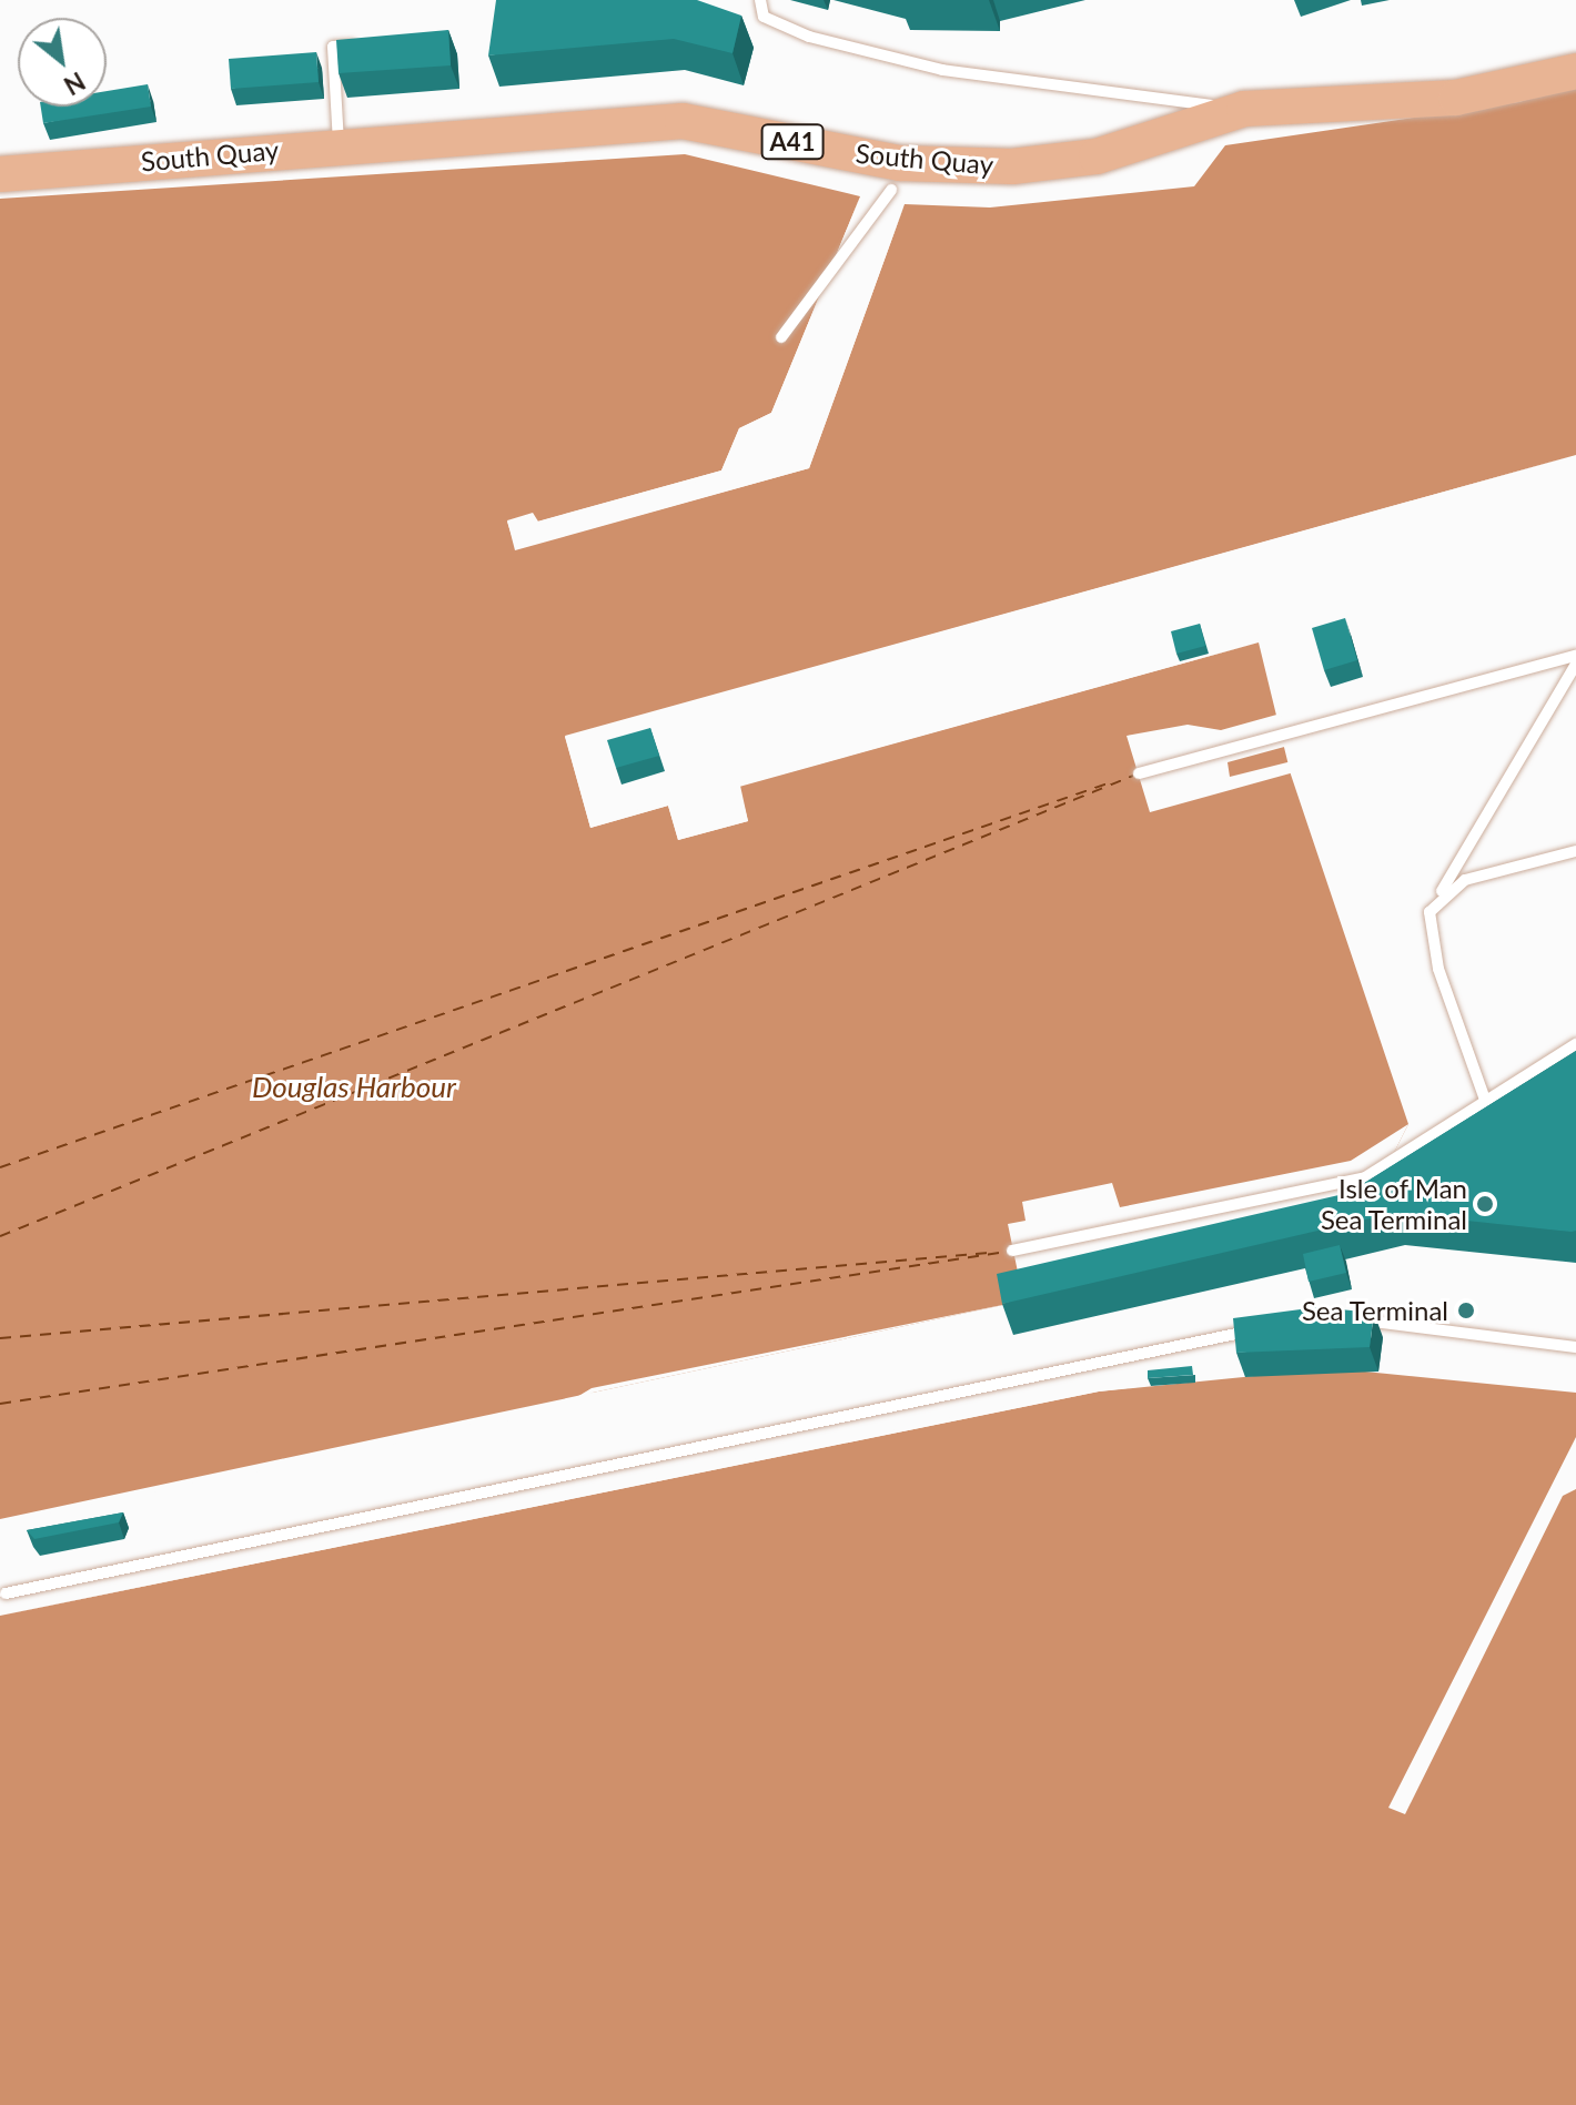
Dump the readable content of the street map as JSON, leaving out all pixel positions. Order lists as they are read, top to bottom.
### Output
{
  "streets": {
    "main road": ["A41", "South Quay"]
  },
  "water": ["Douglas Harbour"],
  "places": ["Isle of Man Sea Terminal", "Sea Terminal"],
  "north": "bottom right"
}
